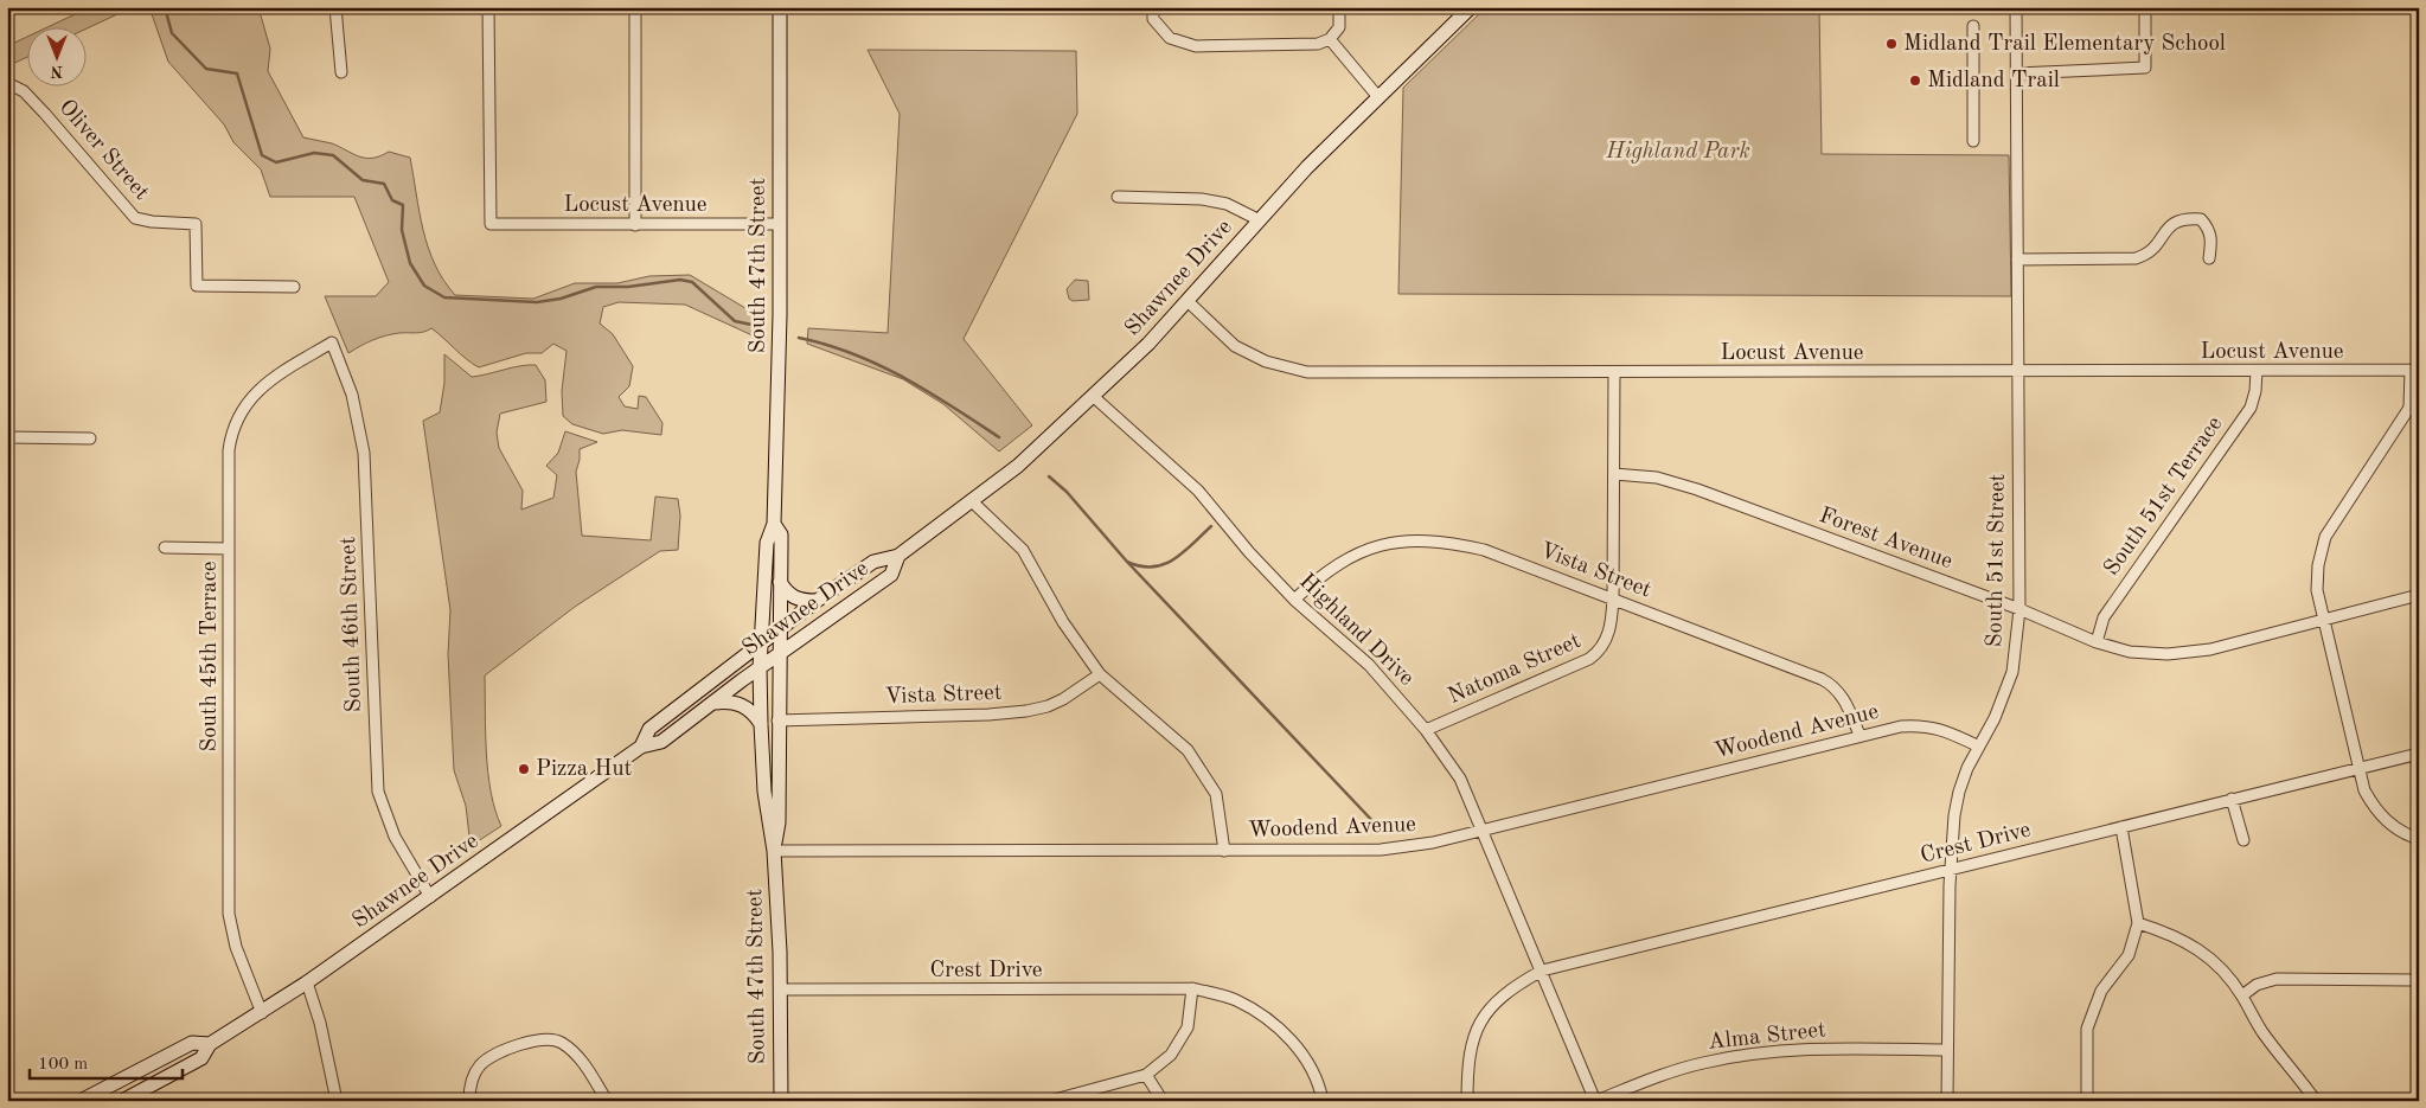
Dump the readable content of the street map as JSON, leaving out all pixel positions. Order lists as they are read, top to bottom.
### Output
{
  "streets": {
    "main road": ["South 47th Street", "Shawnee Drive"],
    "street": [
      "Oliver Street",
      "Locust Avenue",
      "South 51st Terrace",
      "Forest Avenue",
      "South 51st Street",
      "Vista Street",
      "South 46th Street",
      "Highland Drive",
      "South 45th Terrace",
      "Natoma Street",
      "Woodend Avenue",
      "Crest Drive",
      "Alma Street"
    ]
  },
  "crossings": [
    ["Locust Avenue", "South 47th Street"],
    ["Locust Avenue", "Shawnee Drive"],
    ["Locust Avenue", "South 51st Terrace"],
    ["Locust Avenue", "South 51st Street"],
    ["Locust Avenue", "Natoma Street"],
    ["South 47th Street", "Shawnee Drive"],
    ["South 47th Street", "Vista Street"],
    ["South 47th Street", "Woodend Avenue"],
    ["South 47th Street", "Crest Drive"],
    ["Shawnee Drive", "South 46th Street"],
    ["Shawnee Drive", "Highland Drive"],
    ["Shawnee Drive", "South 45th Terrace"],
    ["South 51st Terrace", "Forest Avenue"],
    ["Forest Avenue", "South 51st Street"],
    ["Forest Avenue", "Natoma Street"],
    ["South 51st Street", "Woodend Avenue"],
    ["South 51st Street", "Crest Drive"],
    ["South 51st Street", "Alma Street"],
    ["Vista Street", "Highland Drive"],
    ["Vista Street", "Natoma Street"],
    ["Vista Street", "Woodend Avenue"],
    ["South 46th Street", "South 45th Terrace"],
    ["Highland Drive", "Natoma Street"],
    ["Highland Drive", "Woodend Avenue"],
    ["Highland Drive", "Crest Drive"],
    ["Highland Drive", "Alma Street"]
  ],
  "parks": ["Highland Park"],
  "places": ["Midland Trail Elementary School", "Midland Trail", "Pizza Hut"],
  "scale_bar": "100 m",
  "north": "bottom"
}
